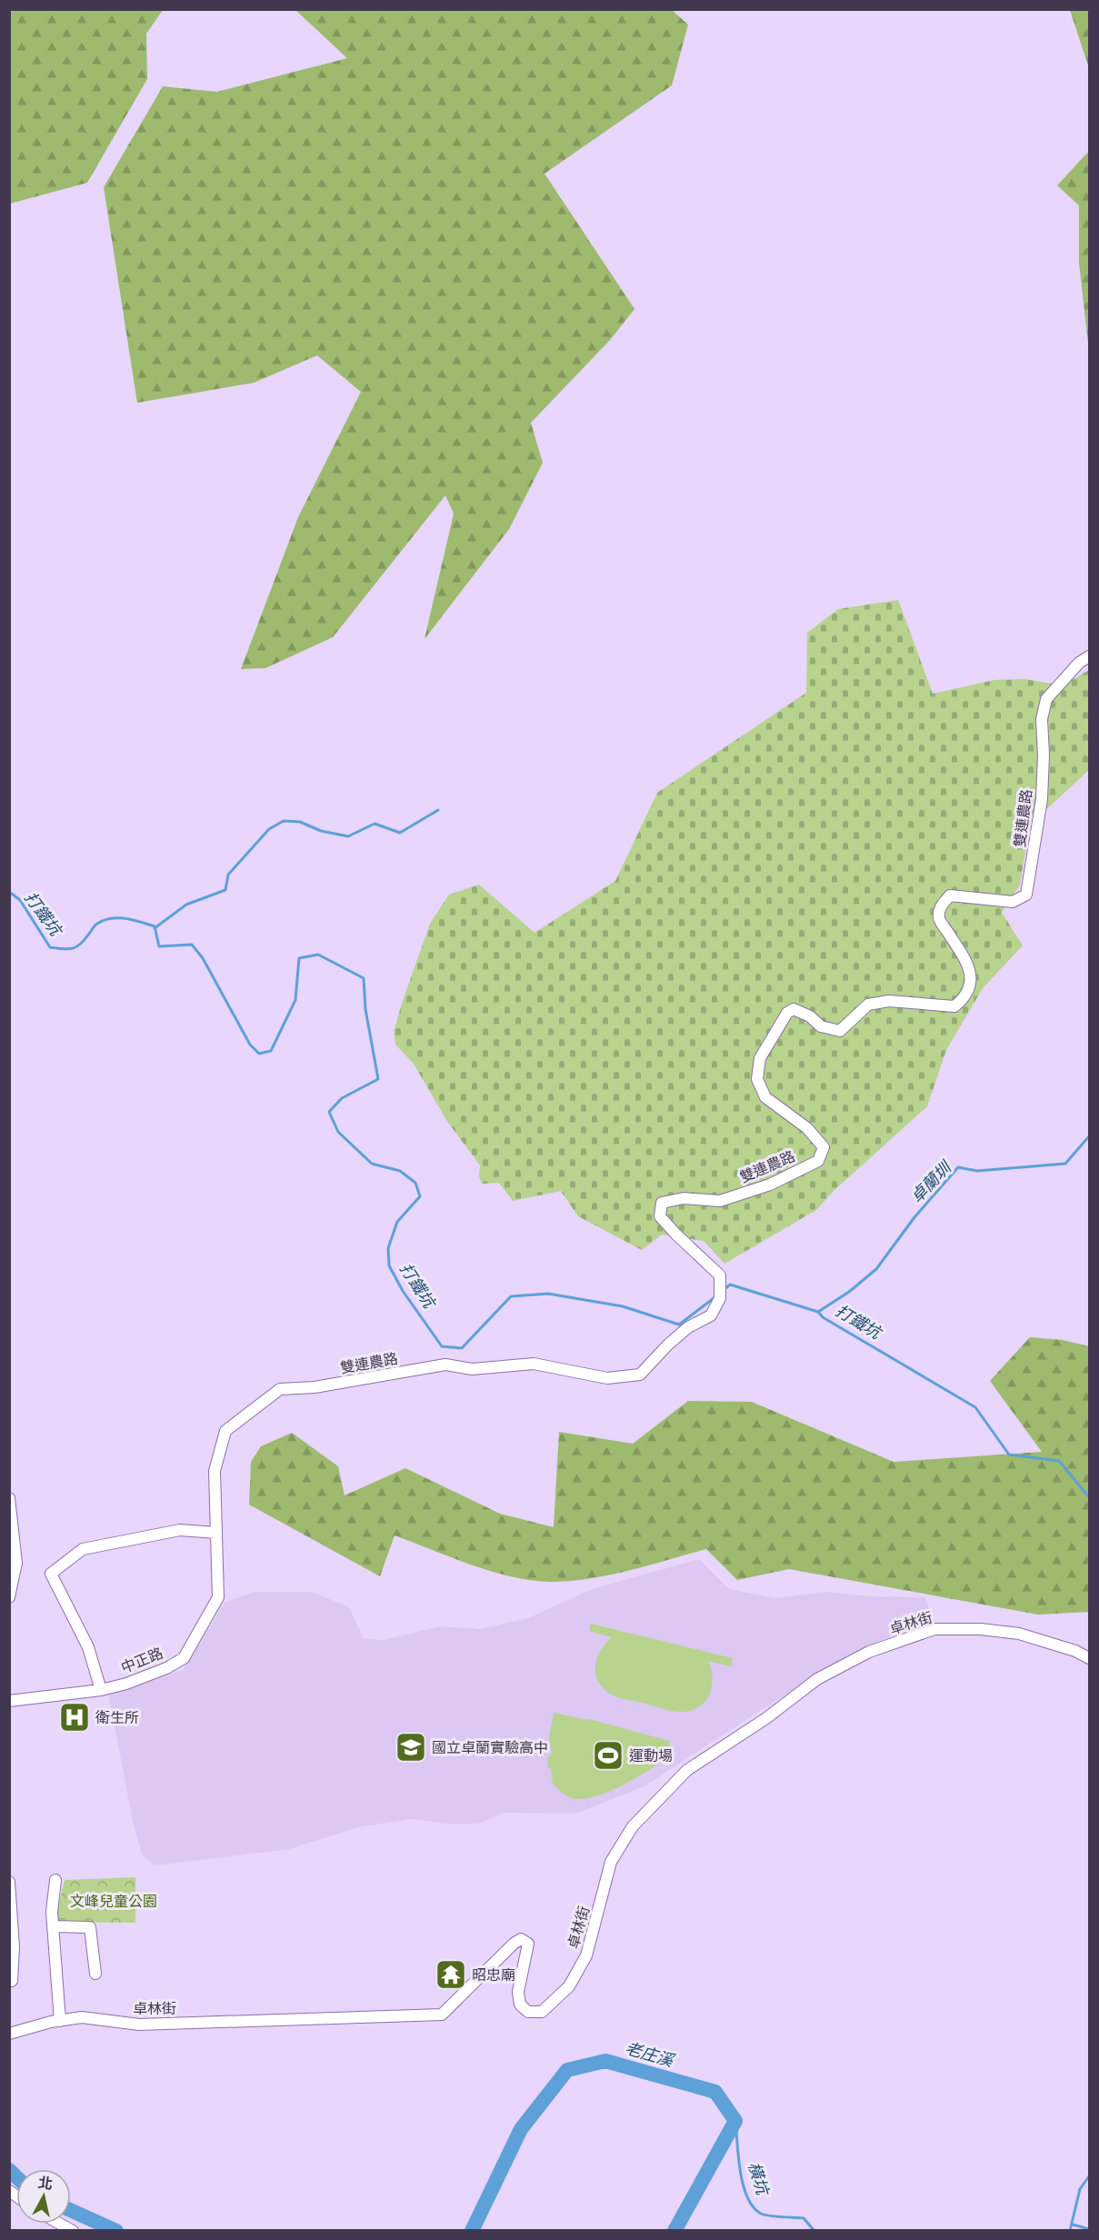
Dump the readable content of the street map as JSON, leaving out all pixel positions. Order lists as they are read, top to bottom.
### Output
{
  "streets": {
    "street": ["雙連農路", "卓林街", "中正路"]
  },
  "crossings": [
    ["雙連農路", "中正路"]
  ],
  "water": [
    "打鐵坑",
    "卓蘭圳",
    "老庄溪",
    "橫坑"
  ],
  "parks": ["文峰兒童公園"],
  "places": {
    "hospital": ["衛生所"],
    "school or university": ["國立卓蘭實驗高中"],
    "sports": ["運動場"],
    "temple": ["昭忠廟"]
  },
  "north": "top"
}
